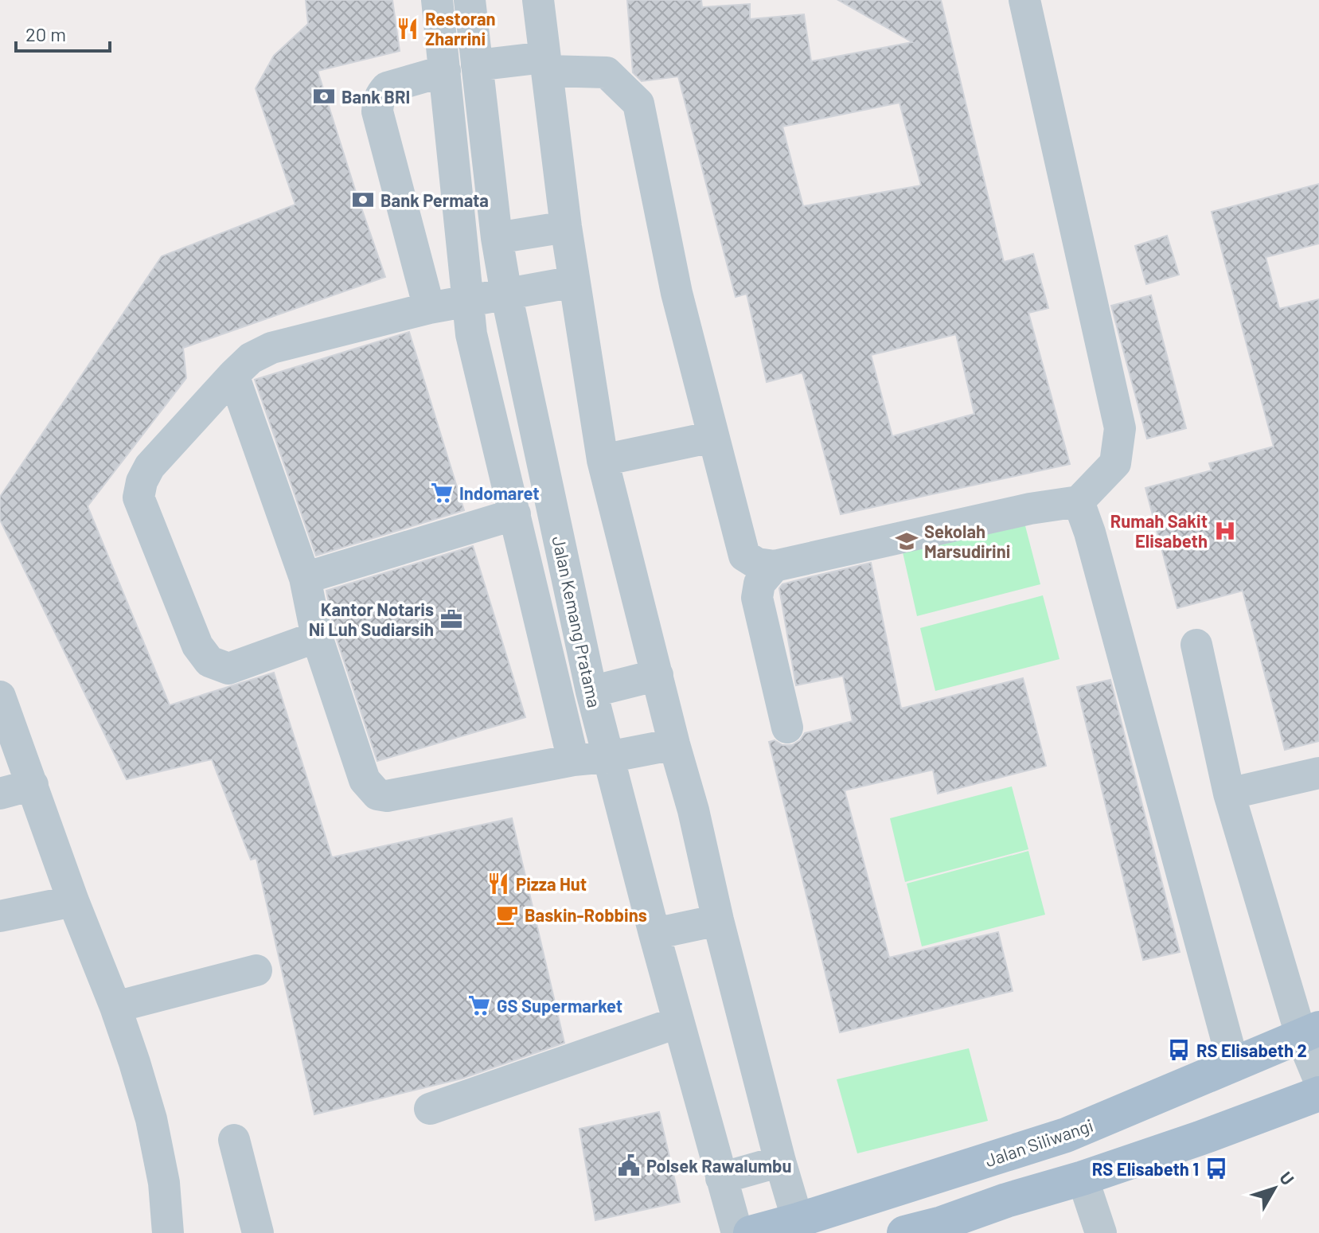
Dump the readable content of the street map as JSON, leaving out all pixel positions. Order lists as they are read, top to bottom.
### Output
{
  "streets": {
    "main road": ["Jalan Siliwangi"],
    "street": ["Jalan Kemang Pratama"]
  },
  "places": {
    "restaurant": ["Restoran Zharrini", "Pizza Hut"],
    "bank": ["Bank BRI", "Bank Permata"],
    "supermarket": ["Indomaret", "GS Supermarket"],
    "hospital": ["Rumah Sakit Elisabeth"],
    "school or university": ["Sekolah Marsudirini"],
    "office": ["Kantor Notaris Ni Luh Sudiarsih"],
    "cafe": ["Baskin-Robbins"],
    "bus stop": ["RS Elisabeth 2", "RS Elisabeth 1"],
    "public building": ["Polsek Rawalumbu"]
  },
  "scale_bar": "20 m",
  "north": "top right"
}
